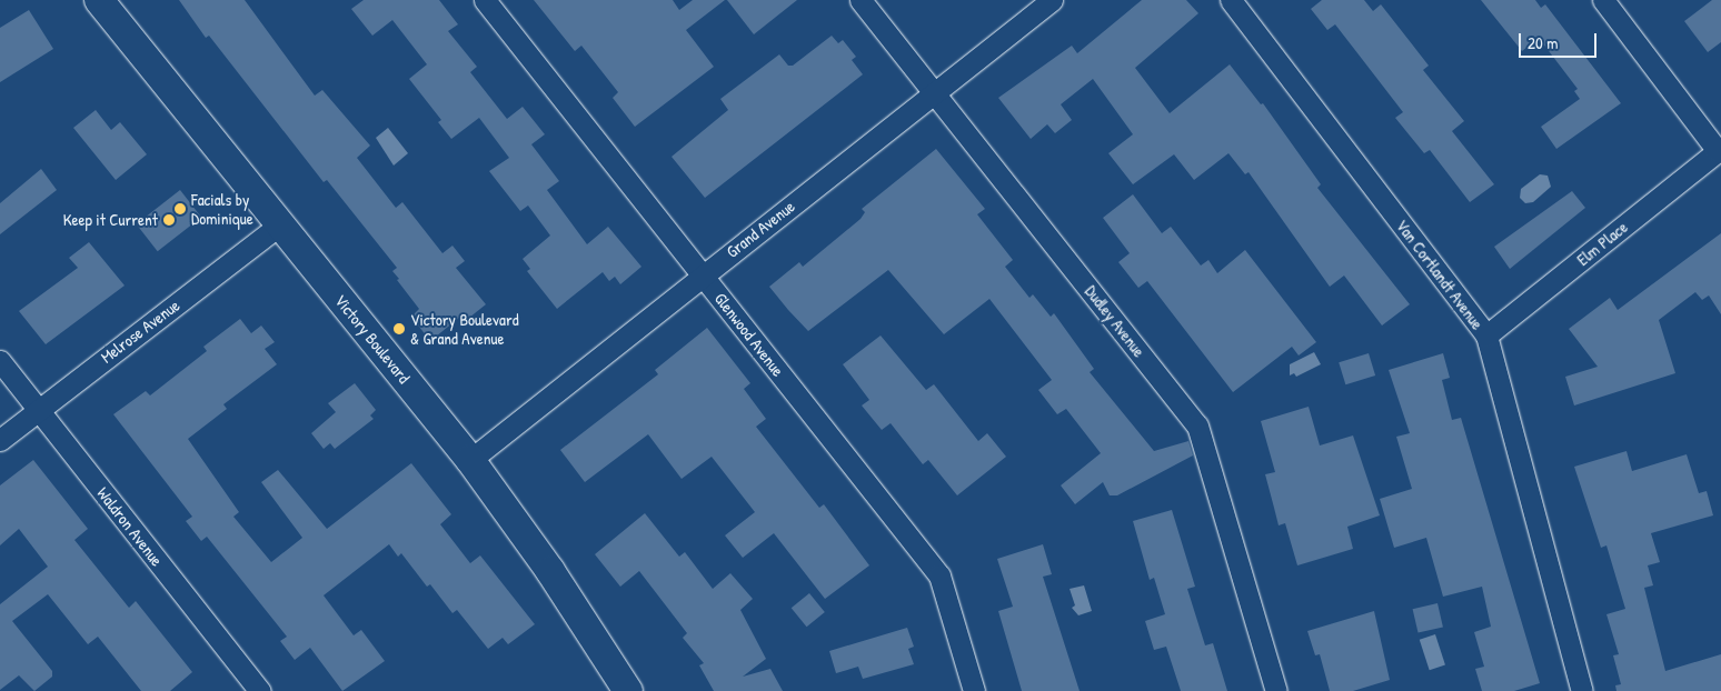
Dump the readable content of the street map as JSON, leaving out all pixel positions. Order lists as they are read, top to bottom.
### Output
{
  "streets": {
    "main road": ["Victory Boulevard"],
    "street": [
      "Grand Avenue",
      "Elm Place",
      "Van Cortlandt Avenue",
      "Dudley Avenue",
      "Melrose Avenue",
      "Glenwood Avenue",
      "Waldron Avenue"
    ]
  },
  "crossings": [
    ["Grand Avenue", "Dudley Avenue"],
    ["Grand Avenue", "Glenwood Avenue"],
    ["Grand Avenue", "Victory Boulevard"],
    ["Elm Place", "Van Cortlandt Avenue"],
    ["Melrose Avenue", "Victory Boulevard"],
    ["Melrose Avenue", "Waldron Avenue"]
  ],
  "places": ["Facials by Dominique", "Keep it Current", "Victory Boulevard & Grand Avenue"],
  "scale_bar": "20 m"
}
